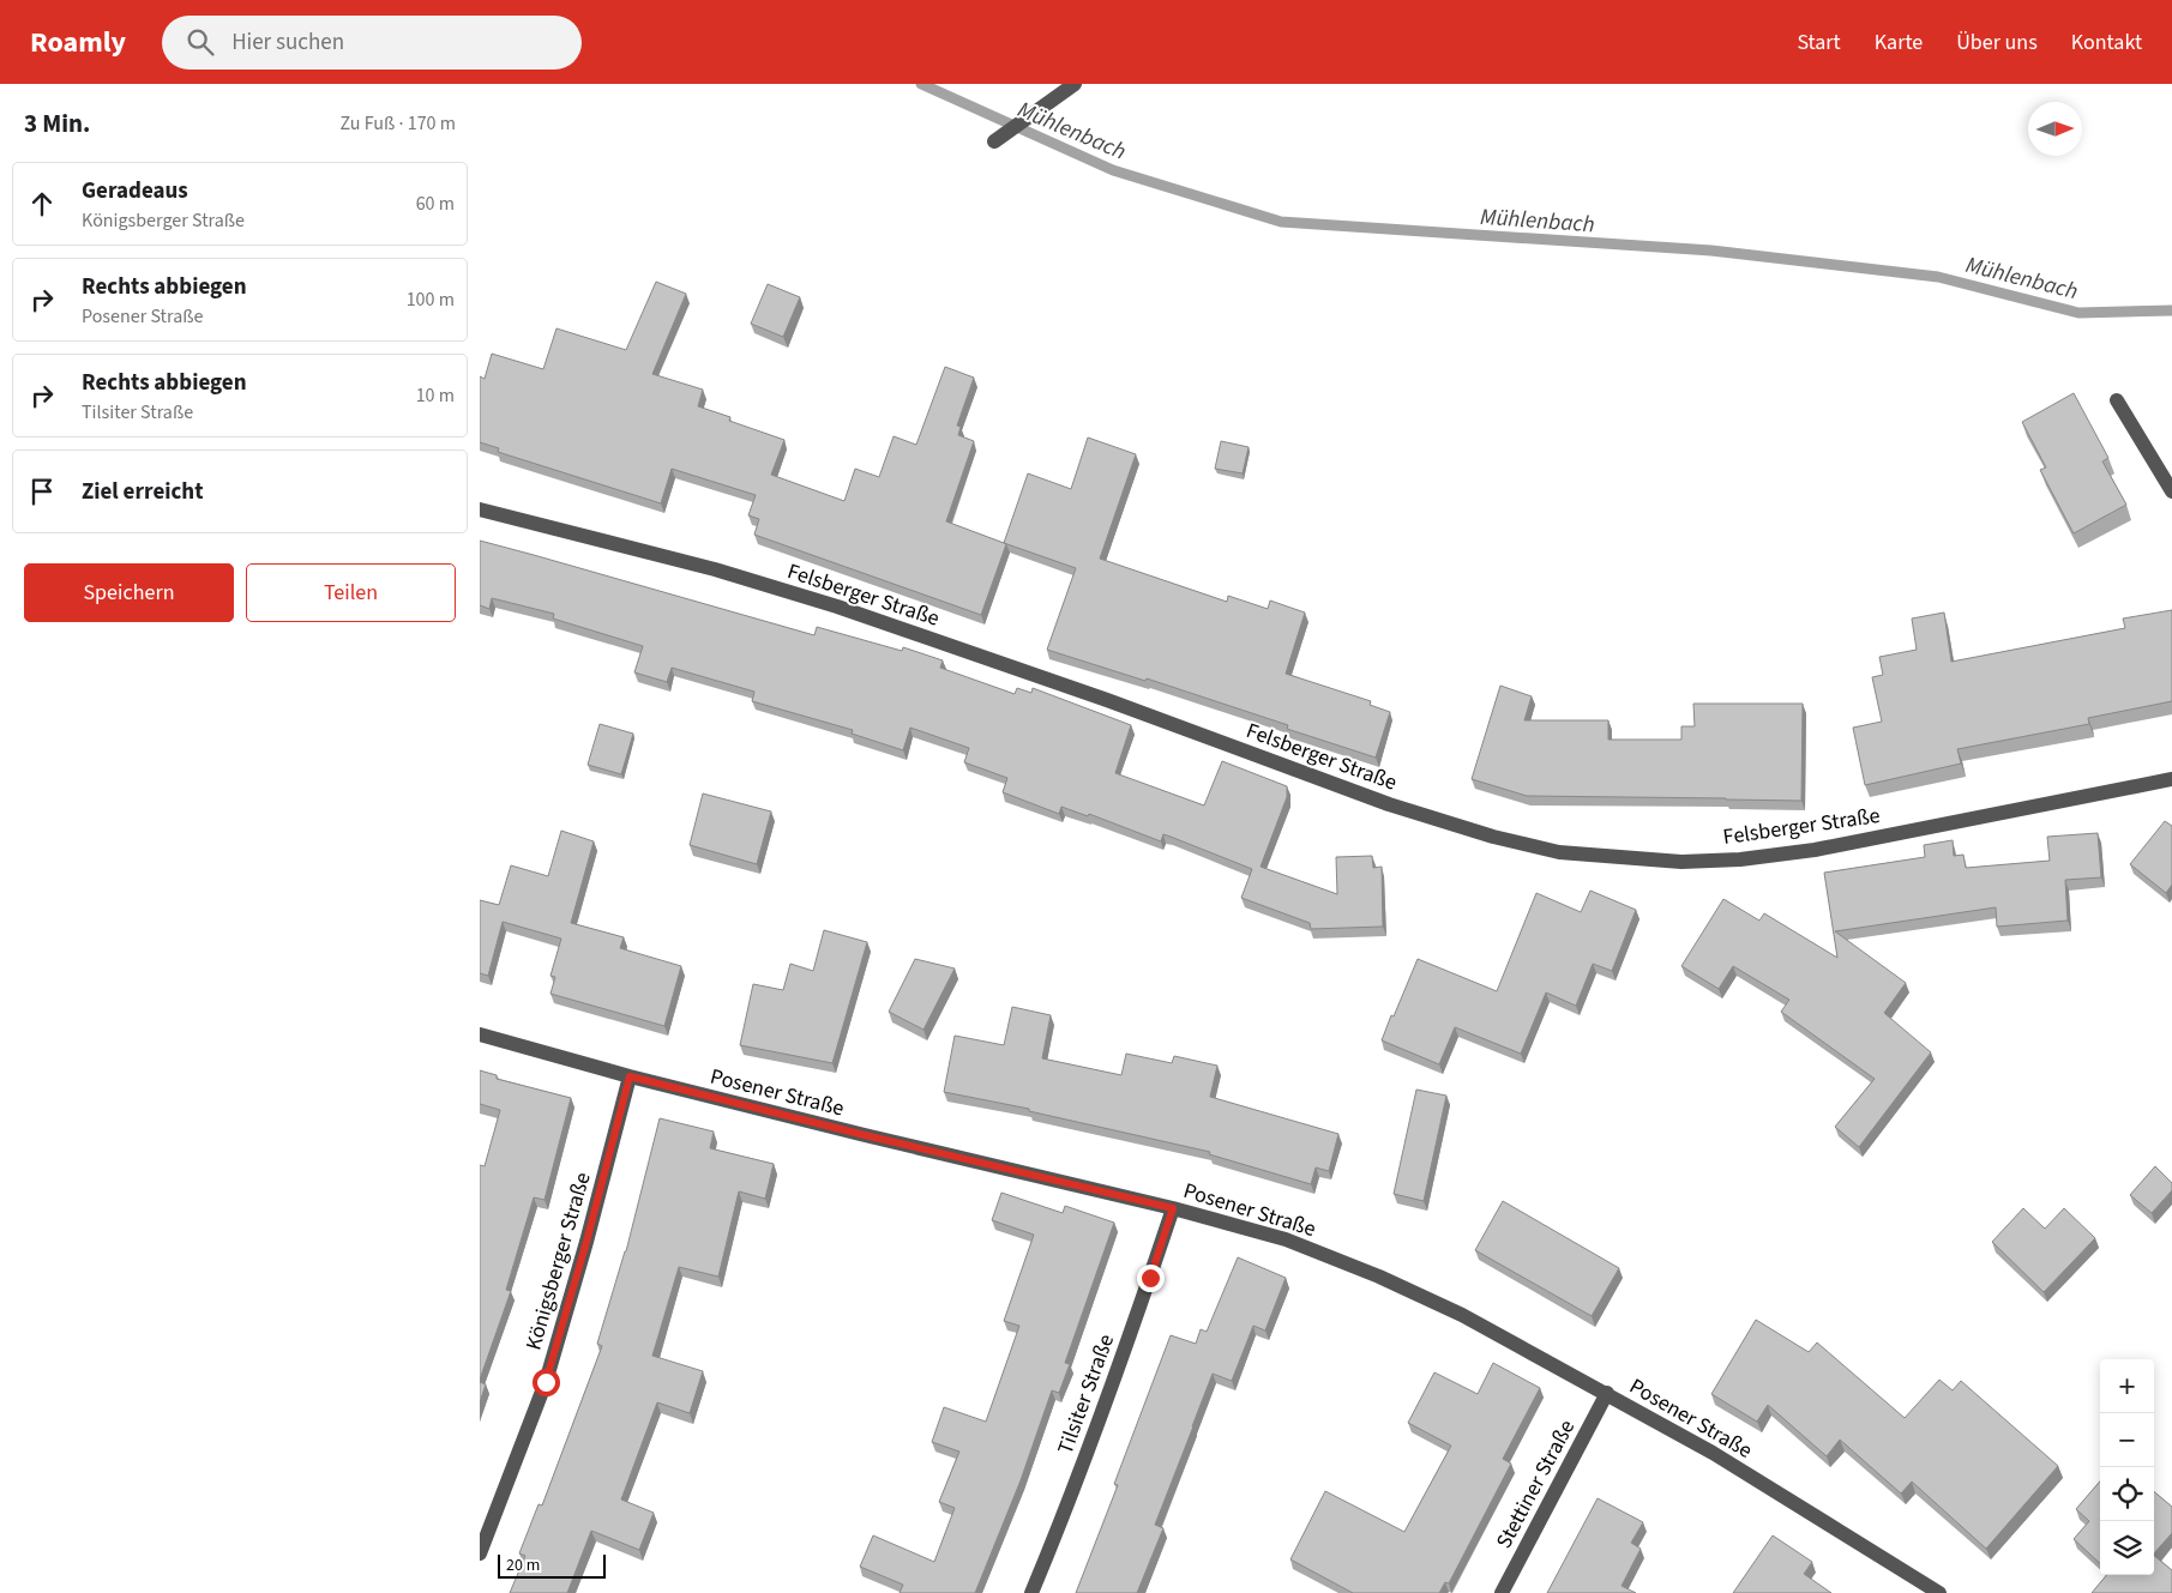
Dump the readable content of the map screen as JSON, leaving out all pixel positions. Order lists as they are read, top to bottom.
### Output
{
  "streets": {
    "street": [
      "Felsberger Straße",
      "Posener Straße",
      "Königsberger Straße",
      "Tilsiter Straße",
      "Stettiner Straße"
    ]
  },
  "crossings": [
    ["Posener Straße", "Königsberger Straße"],
    ["Posener Straße", "Tilsiter Straße"],
    ["Posener Straße", "Stettiner Straße"]
  ],
  "water": ["Mühlenbach"],
  "scale_bar": "20 m",
  "north": "right",
  "page": {
    "header": "Roamly",
    "search": "Hier suchen",
    "nav": [
      "Start",
      "Karte",
      "Über uns",
      "Kontakt"
    ],
    "heading": ["3 Min.", "Zu Fuß · 170 m"],
    "list": [
      ["Geradeaus", "Königsberger Straße", "60 m"],
      ["Rechts abbiegen", "Posener Straße", "100 m"],
      ["Rechts abbiegen", "Tilsiter Straße", "10 m"],
      "Ziel erreicht"
    ],
    "buttons": ["Speichern", "Teilen"],
    "map_buttons": ["+", "−"],
    "scale": "20 m"
  }
}
